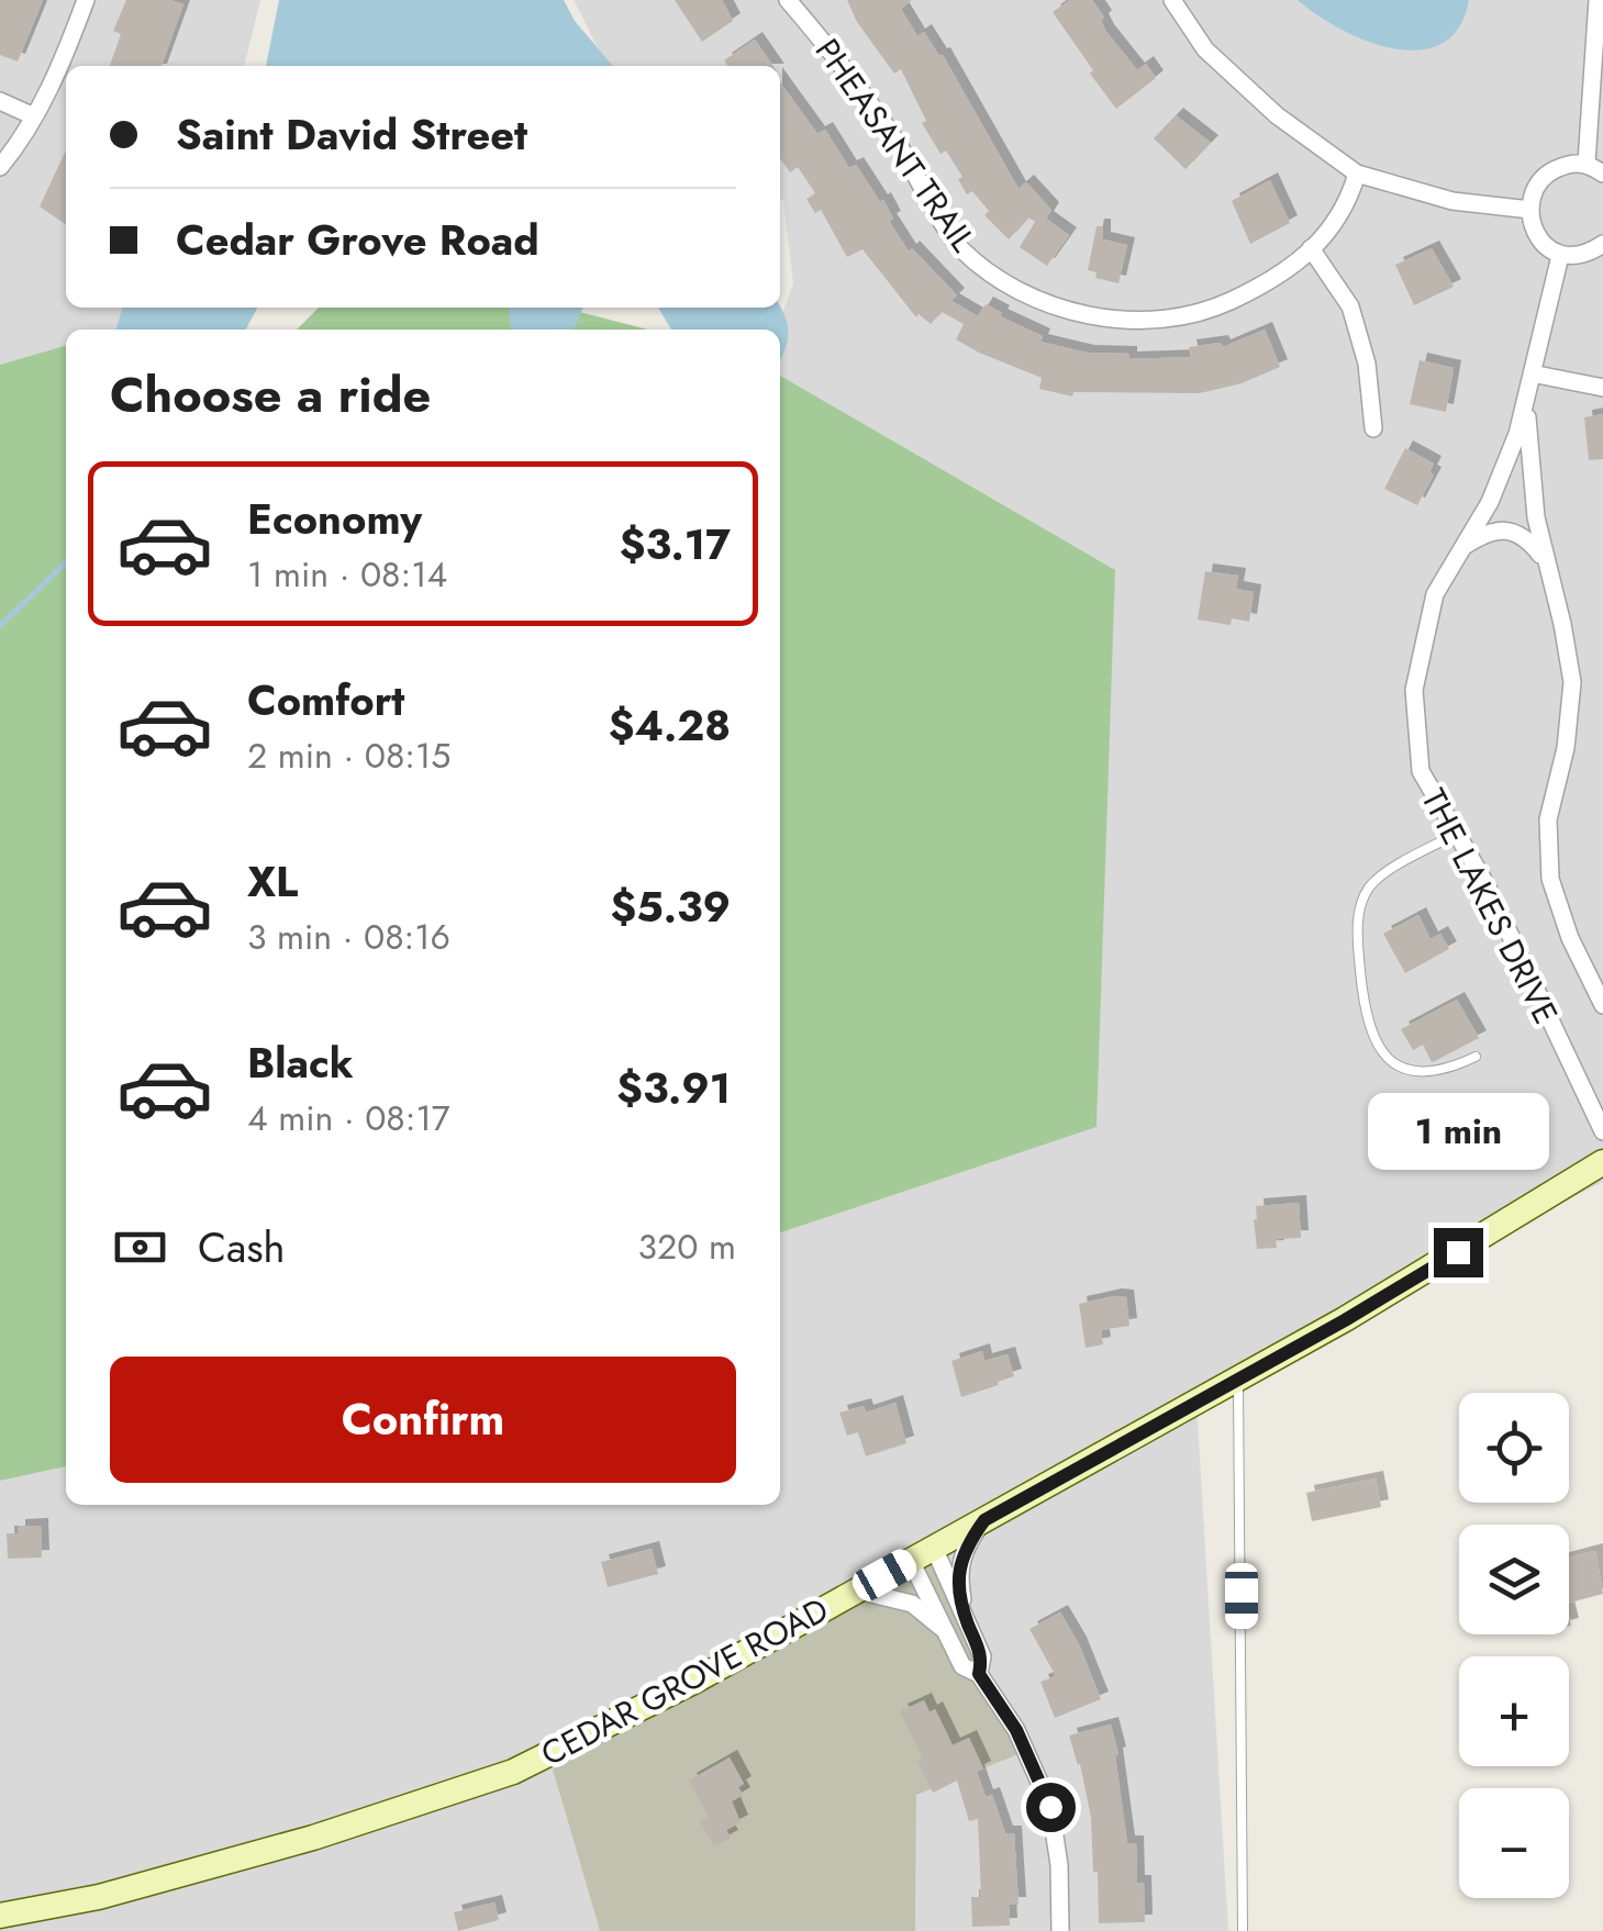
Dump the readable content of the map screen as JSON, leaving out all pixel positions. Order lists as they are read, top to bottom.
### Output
{
  "streets": {
    "main road": ["CEDAR GROVE ROAD"],
    "street": ["PHEASANT TRAIL", "THE LAKES DRIVE"]
  },
  "page": {
    "banner": ["Saint David Street", "Cedar Grove Road"],
    "heading": "Choose a ride",
    "list": [
      {
        "name": "Economy",
        "note": "1 min · 08:14",
        "value": "$3.17"
      },
      {
        "name": "Comfort",
        "note": "2 min · 08:15",
        "value": "$4.28"
      },
      {
        "name": "XL",
        "note": "3 min · 08:16",
        "value": "$5.39"
      },
      {
        "name": "Black",
        "note": "4 min · 08:17",
        "value": "$3.91"
      }
    ],
    "bubble": "1 min",
    "pay": ["Cash", "320 m"],
    "buttons": "Confirm",
    "map_buttons": ["+", "−"]
  }
}
